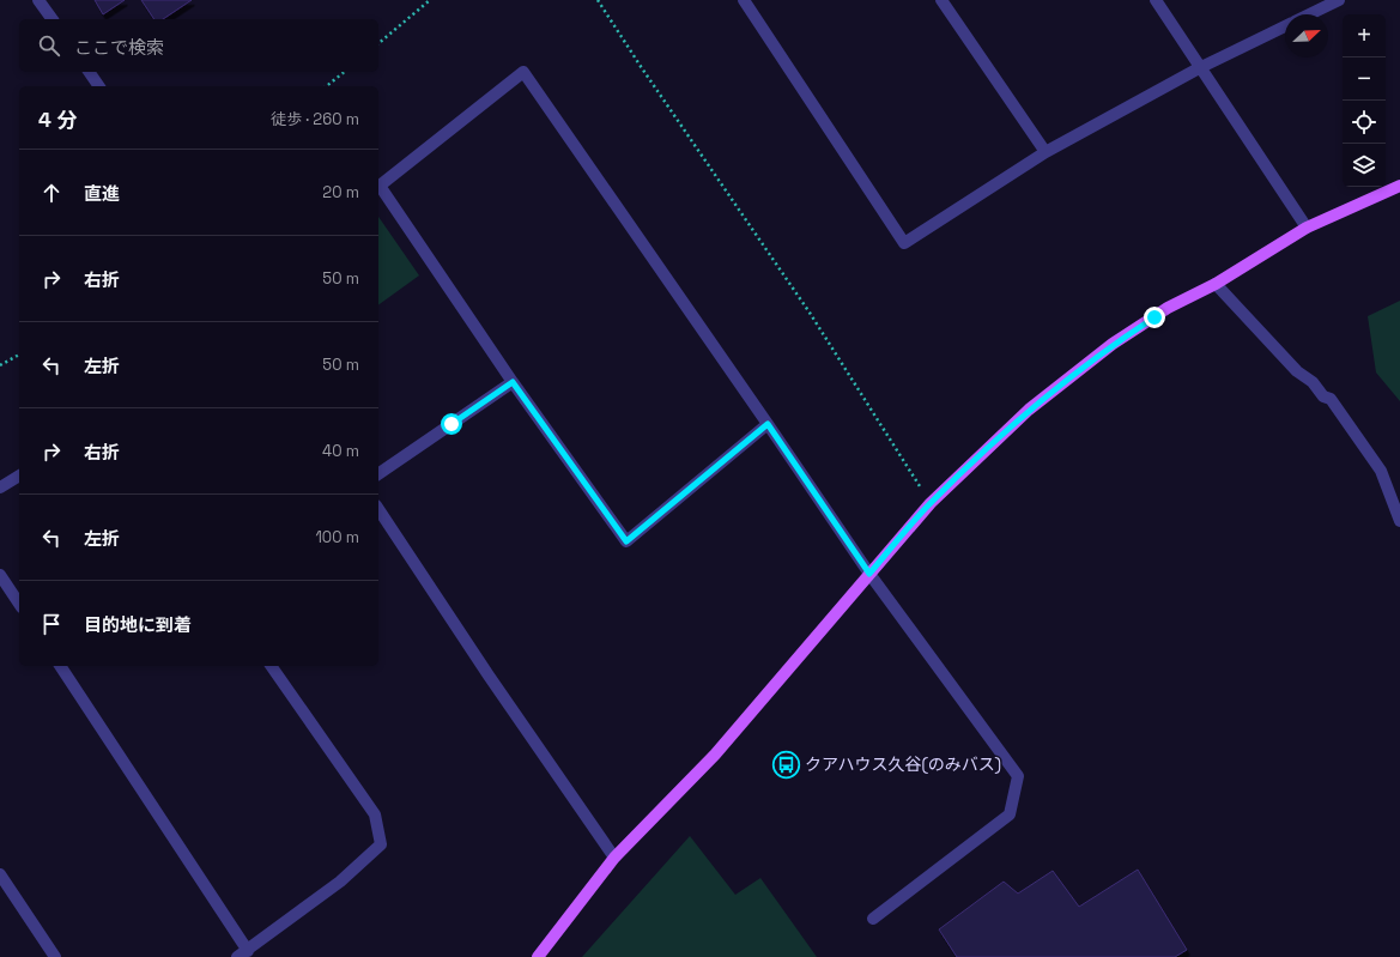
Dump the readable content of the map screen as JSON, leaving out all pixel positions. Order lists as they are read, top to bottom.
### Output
{
  "places": {
    "bus stop": ["クアハウス久谷(のみバス)"]
  },
  "north": "top right",
  "page": {
    "map_buttons": ["+", "−"],
    "search": "ここで検索",
    "heading": ["4 分", "徒歩 · 260 m"],
    "list": [
      ["直進", "20 m"],
      ["右折", "50 m"],
      ["左折", "50 m"],
      ["右折", "40 m"],
      ["左折", "100 m"],
      "目的地に到着"
    ]
  }
}
